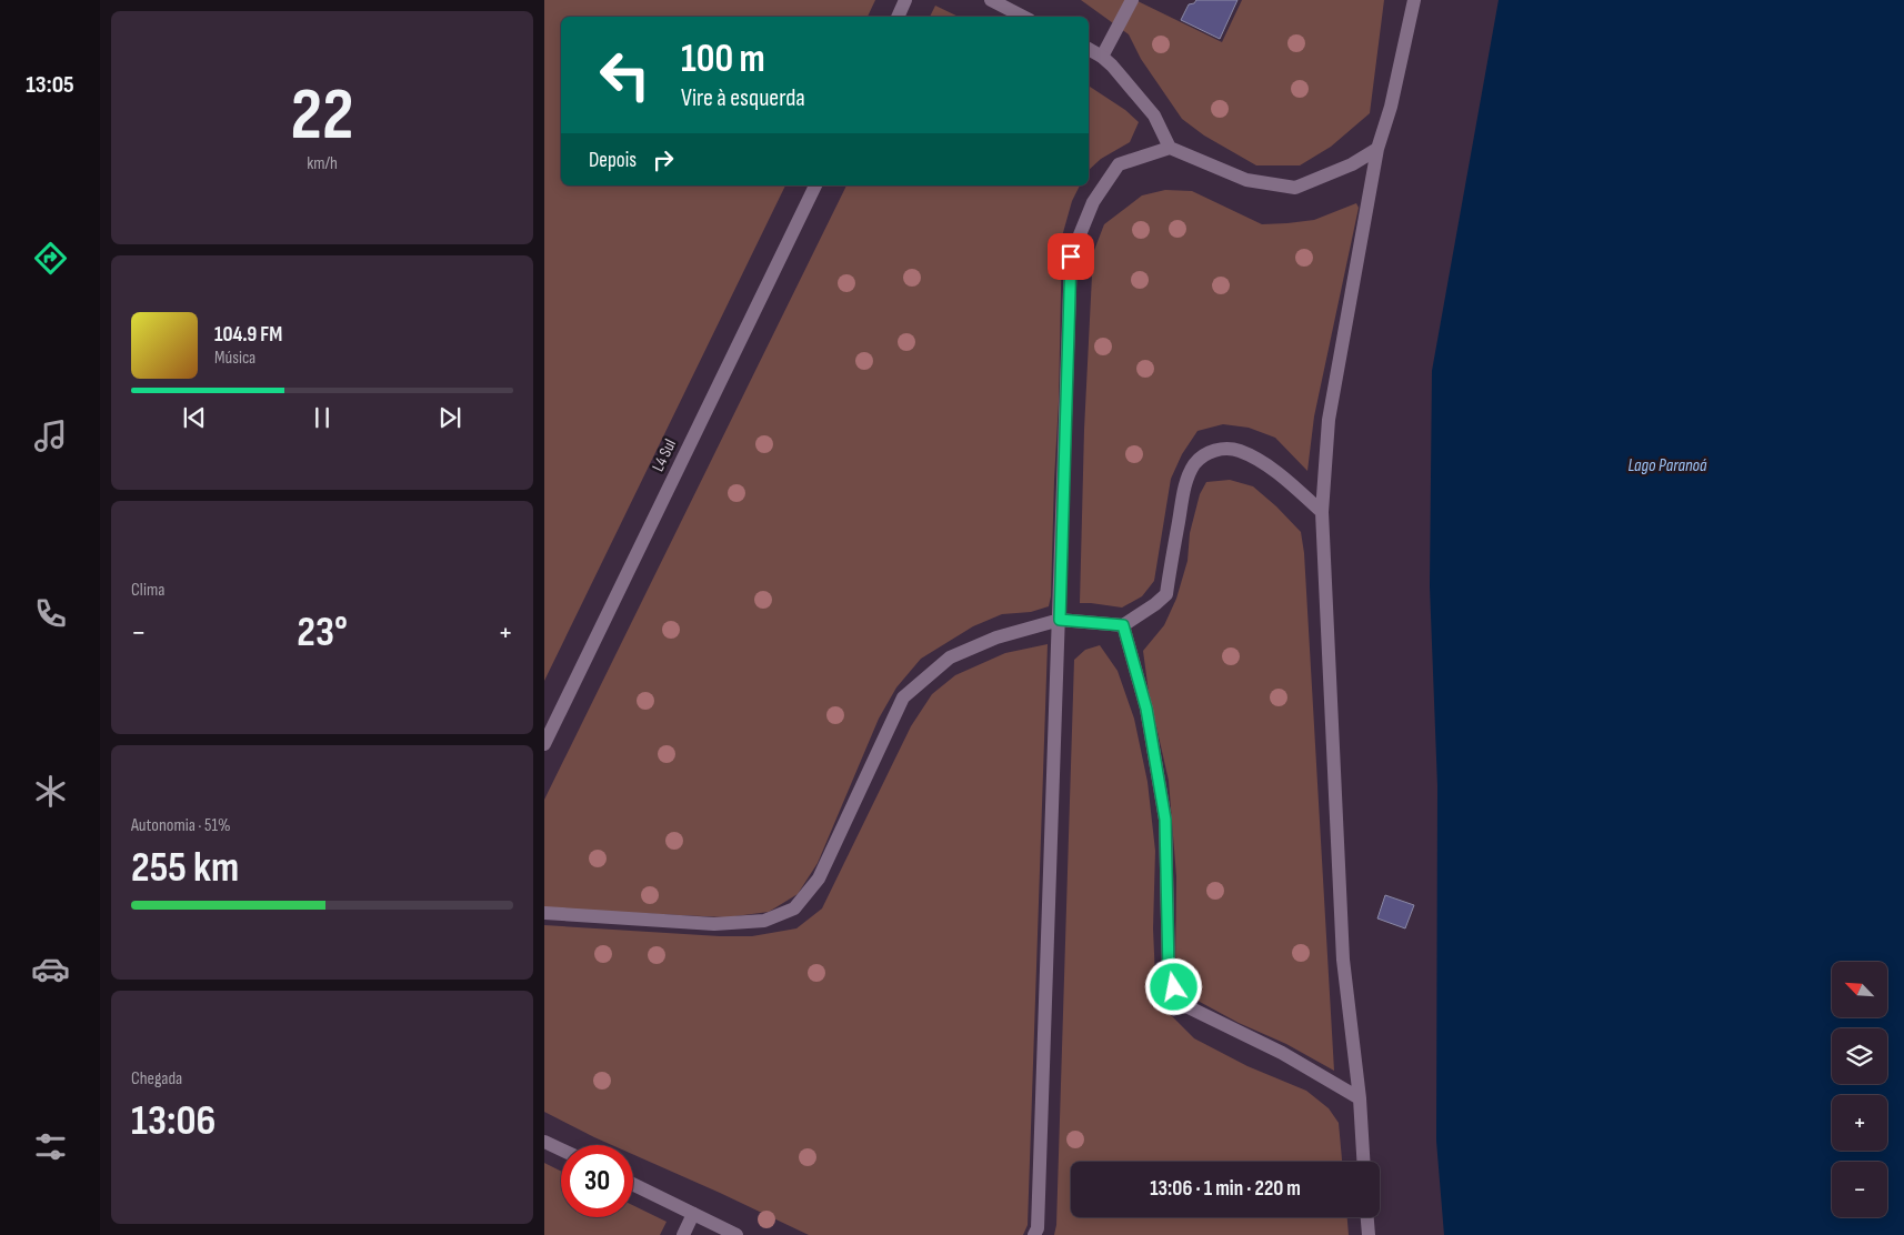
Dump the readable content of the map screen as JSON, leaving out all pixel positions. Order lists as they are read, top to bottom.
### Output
{
  "streets": {
    "street": ["L4 Sul"]
  },
  "water": ["Lago Paranoá"],
  "north": "top left",
  "page": {
    "tabs": "13:05",
    "tile": [
      ["22", "km/h"],
      "Clima",
      ["Autonomia · 51%", "255 km"],
      ["Chegada", "13:06"]
    ],
    "turn": ["100 m", "Vire à esquerda"],
    "then": "Depois",
    "song": ["104.9 FM", "Música"],
    "heat": ["−", "23°", "+"],
    "map_buttons": ["+", "−"],
    "limit": "30",
    "trip": "13:06 · 1 min · 220 m"
  }
}
